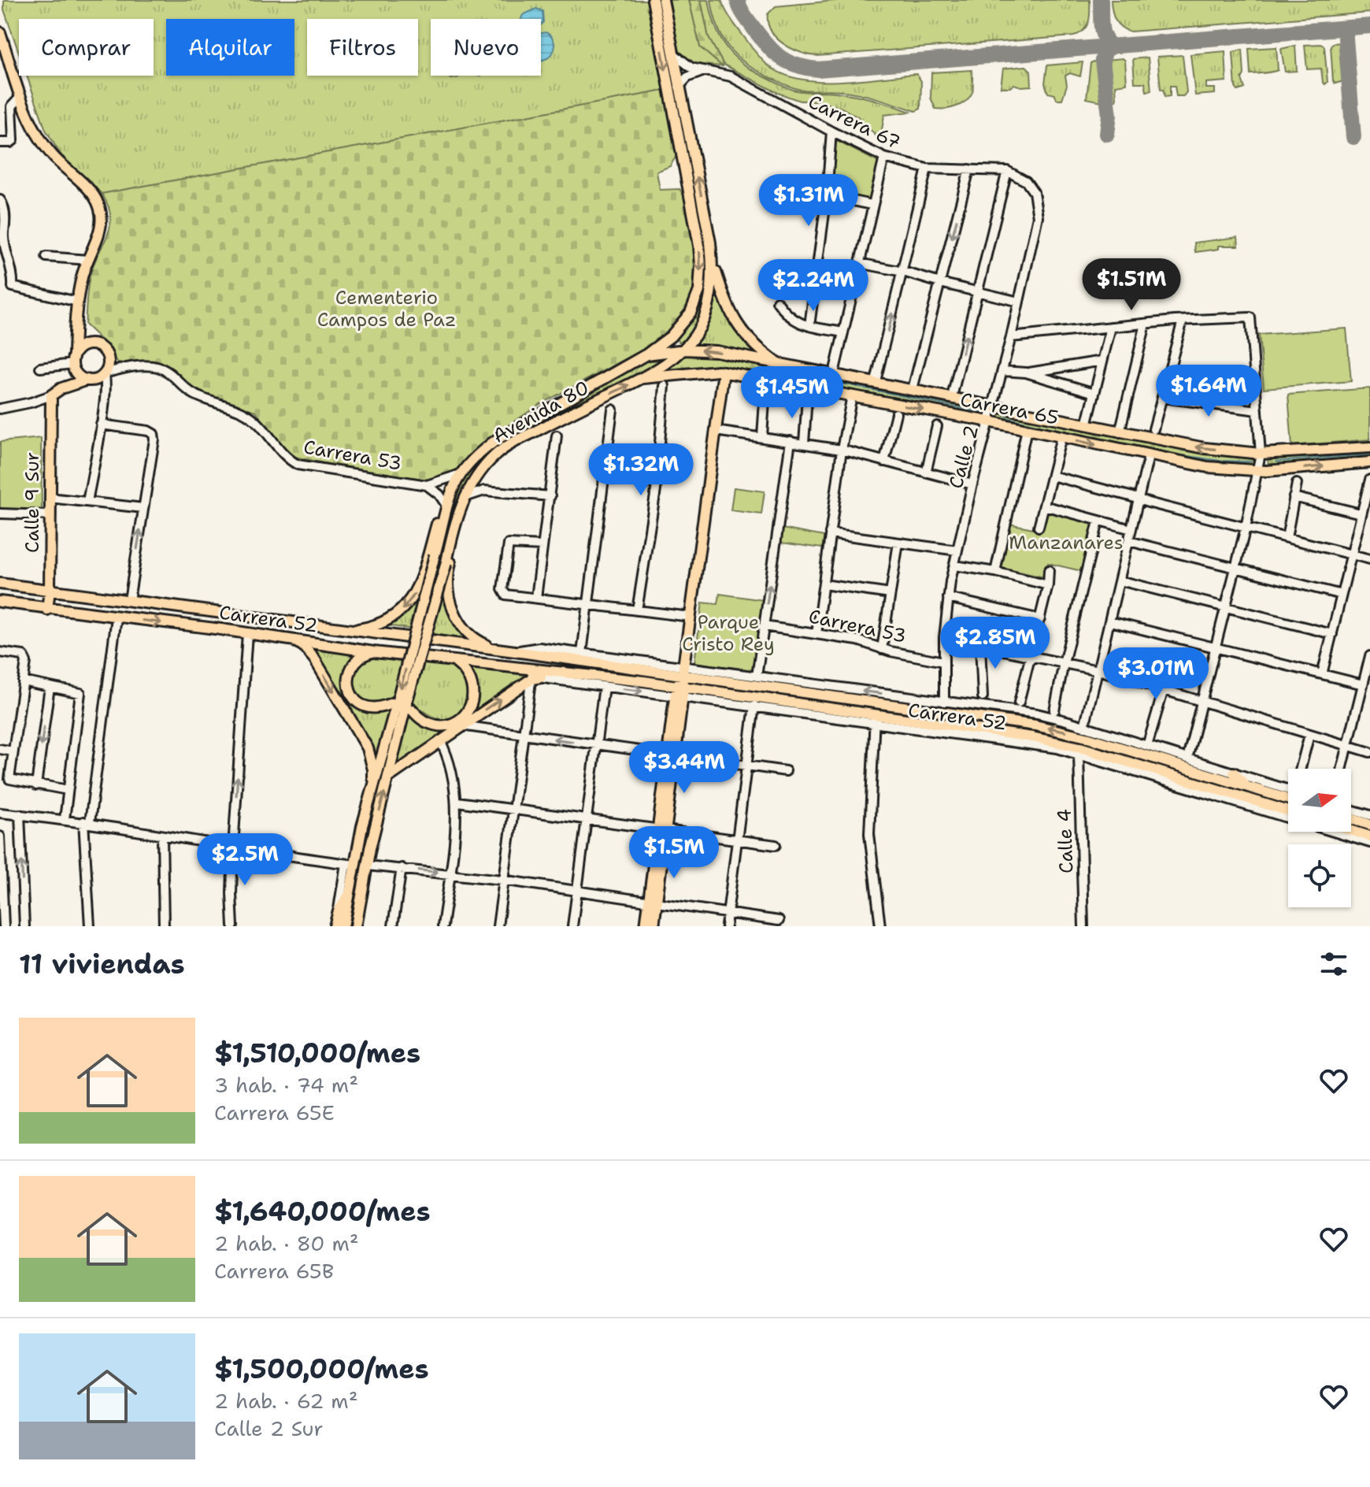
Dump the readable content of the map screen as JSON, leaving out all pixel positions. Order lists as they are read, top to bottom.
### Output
{
  "streets": {
    "main road": [
      "Carrera 65",
      "Avenida 80",
      "Calle 9 Sur",
      "Carrera 52"
    ],
    "street": [
      "Carrera 67",
      "Carrera 53",
      "Calle 2",
      "Calle 4"
    ]
  },
  "crossings": [
    ["Carrera 67", "Avenida 80"],
    ["Carrera 67", "Calle 2"],
    ["Carrera 65", "Avenida 80"],
    ["Carrera 65", "Calle 2"],
    ["Avenida 80", "Carrera 53"],
    ["Carrera 53", "Calle 2"],
    ["Calle 2", "Carrera 52"],
    ["Calle 9 Sur", "Carrera 52"],
    ["Carrera 52", "Calle 4"]
  ],
  "parks": ["Cementerio Campos de Paz", "Manzanares", "Parque Cristo Rey"],
  "north": "right",
  "page": {
    "chip": [
      "Comprar",
      "Alquilar",
      "Filtros",
      "Nuevo"
    ],
    "price": [
      "$1.31M",
      "$1.51M",
      "$2.24M",
      "$1.64M",
      "$1.45M",
      "$1.32M",
      "$2.85M",
      "$3.01M",
      "$3.44M",
      "$1.5M",
      "$2.5M"
    ],
    "heading": "11 viviendas",
    "list": [
      {
        "name": "$1,510,000/mes",
        "note": "3 hab. · 74 m² · Carrera 65E"
      },
      {
        "name": "$1,640,000/mes",
        "note": "2 hab. · 80 m² · Carrera 65B"
      },
      {
        "name": "$1,500,000/mes",
        "note": "2 hab. · 62 m² · Calle 2 Sur"
      }
    ]
  }
}
